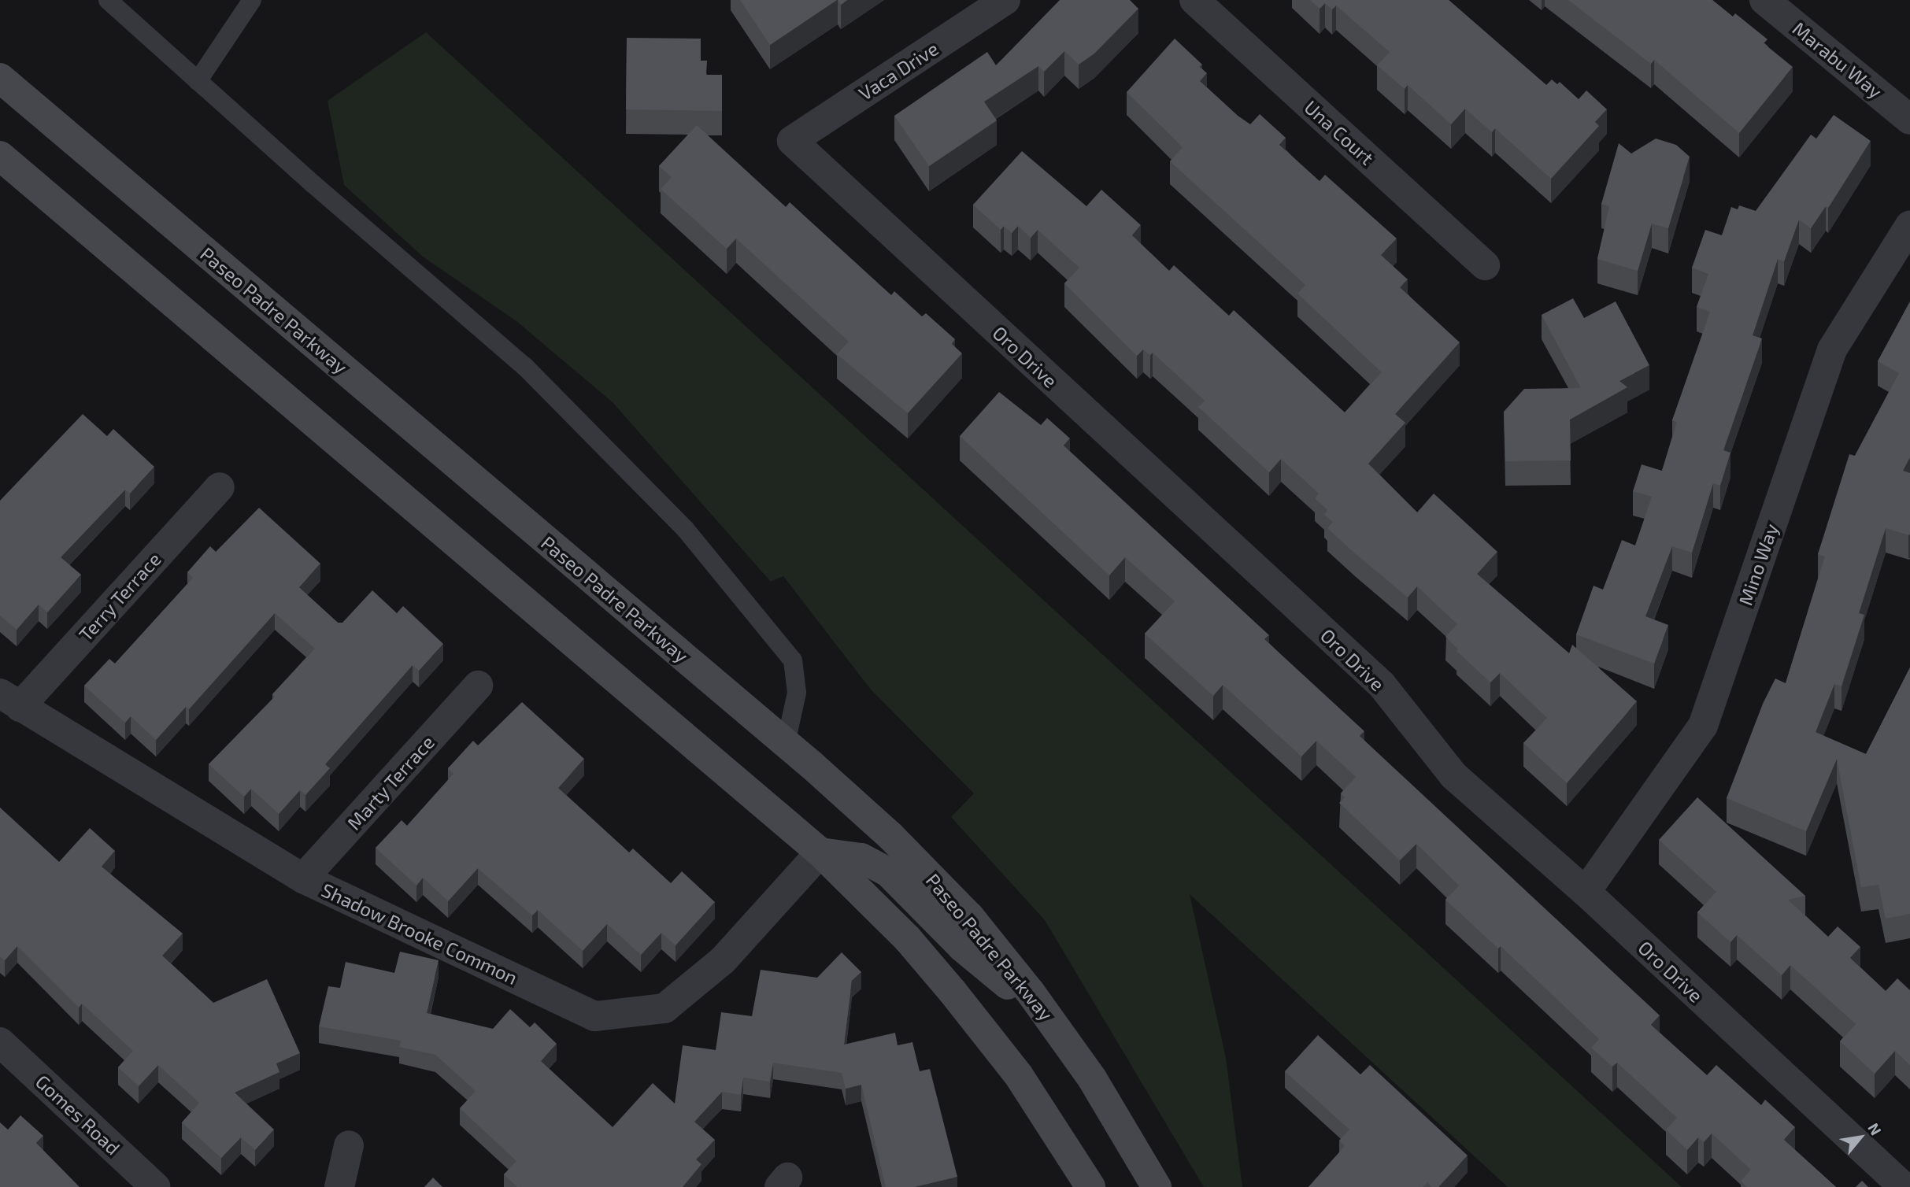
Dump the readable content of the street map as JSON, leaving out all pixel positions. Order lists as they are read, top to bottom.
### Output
{
  "streets": {
    "main road": ["Paseo Padre Parkway"],
    "street": [
      "Marabu Way",
      "Vaca Drive",
      "Una Court",
      "Oro Drive",
      "Mino Way",
      "Terry Terrace",
      "Marty Terrace",
      "Shadow Brooke Common",
      "Gomes Road"
    ]
  },
  "crossings": [
    ["Vaca Drive", "Oro Drive"],
    ["Oro Drive", "Mino Way"],
    ["Terry Terrace", "Shadow Brooke Common"],
    ["Marty Terrace", "Shadow Brooke Common"]
  ],
  "north": "top right"
}
